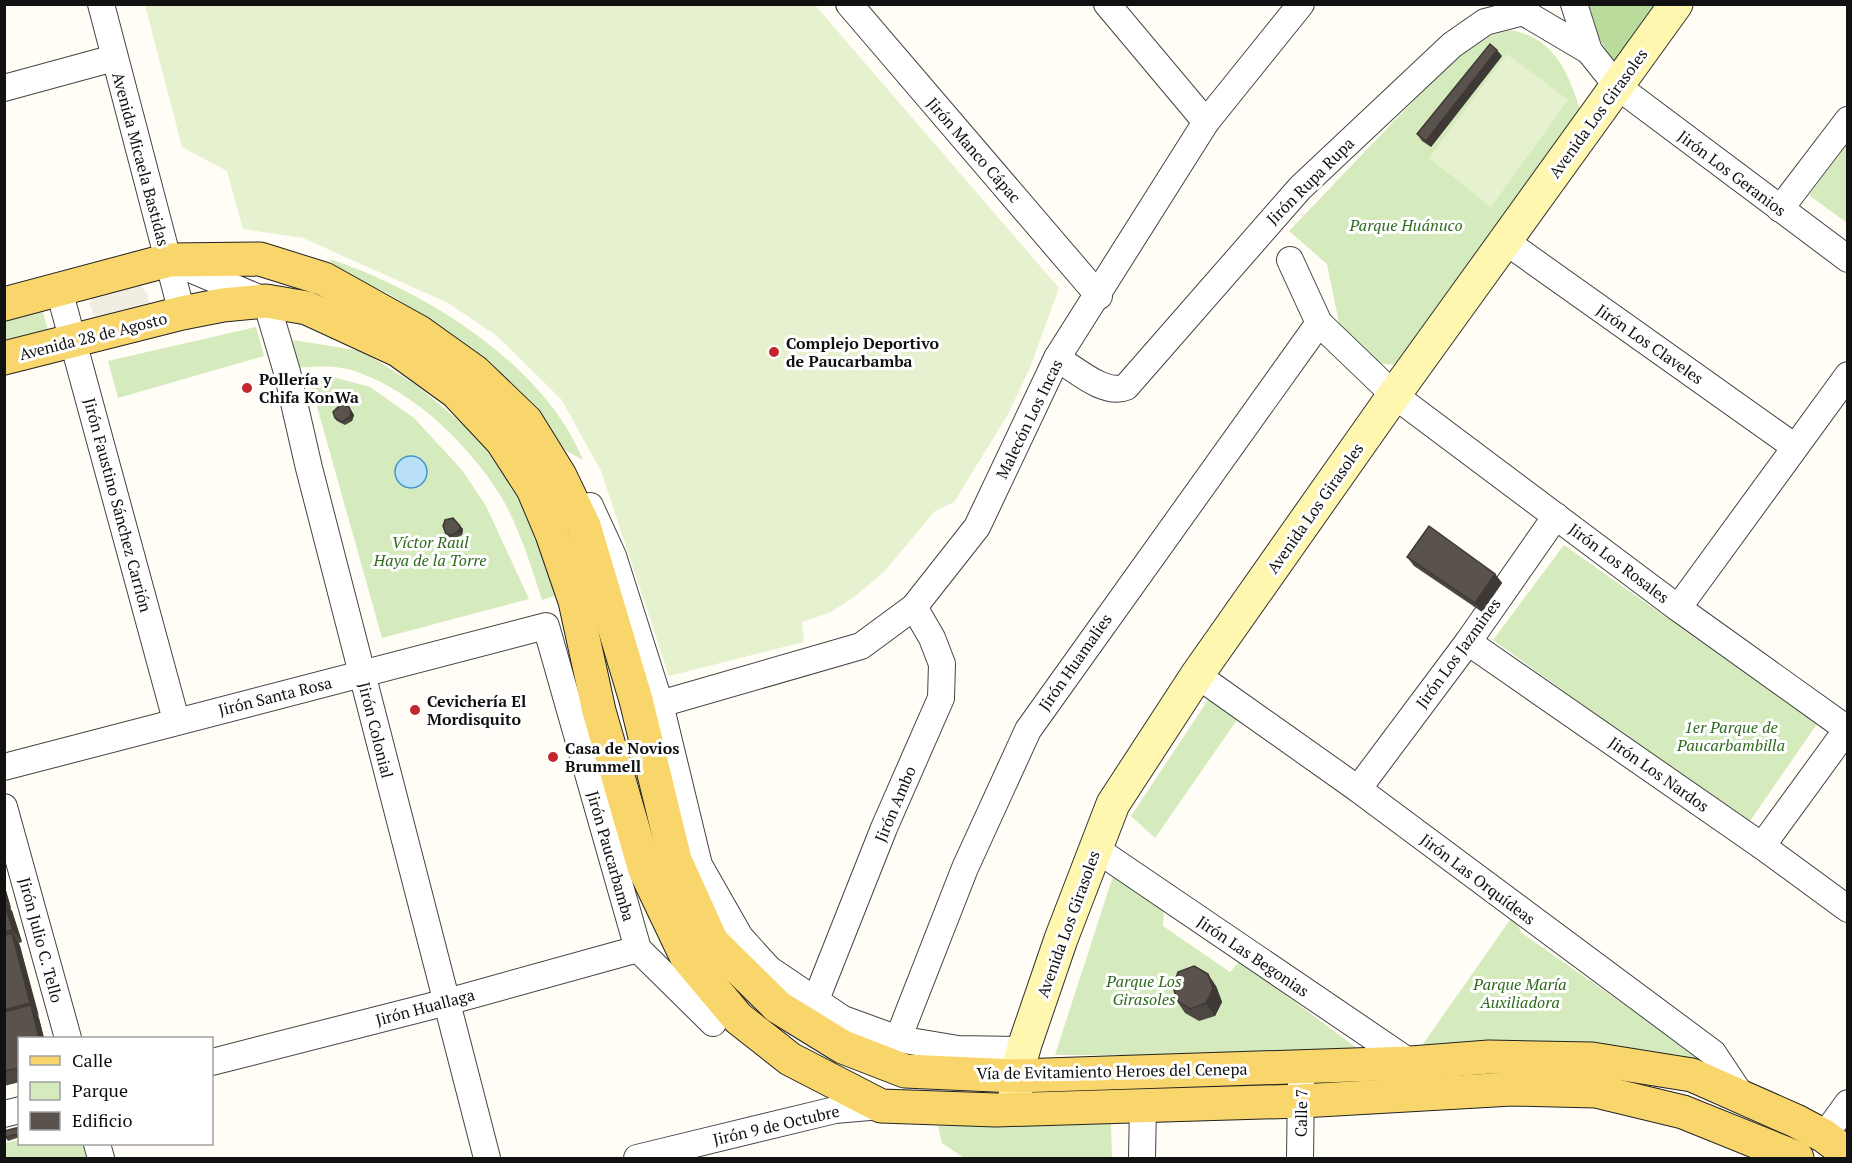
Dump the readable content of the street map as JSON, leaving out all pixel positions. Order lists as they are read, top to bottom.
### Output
{
  "streets": {
    "main road": ["Avenida Los Girasoles", "Avenida 28 de Agosto", "Vía de Evitamiento Heroes del Cenepa"],
    "street": [
      "Jirón Manco Cápac",
      "Avenida Micaela Bastidas",
      "Jirón Los Geranios",
      "Jirón Rupa Rupa",
      "Jirón Los Claveles",
      "Malecón Los Incas",
      "Jirón Faustino Sánchez Carrión",
      "Jirón Los Rosales",
      "Jirón Los Jazmines",
      "Jirón Huamalies",
      "Jirón Santa Rosa",
      "Jirón Colonial",
      "Jirón Los Nardos",
      "Jirón Ambo",
      "Jirón Paucarbamba",
      "Jirón Las Orquídeas",
      "Jirón Julio C. Tello",
      "Jirón Las Begonias",
      "Jirón Huallaga",
      "Calle 7",
      "Jirón 9 de Octubre"
    ]
  },
  "crossings": [
    ["Avenida Los Girasoles", "Jirón Los Geranios"],
    ["Avenida Los Girasoles", "Jirón Los Claveles"],
    ["Avenida Los Girasoles", "Jirón Los Rosales"],
    ["Avenida Los Girasoles", "Jirón Las Orquídeas"],
    ["Avenida Los Girasoles", "Jirón Las Begonias"],
    ["Avenida Los Girasoles", "Vía de Evitamiento Heroes del Cenepa"],
    ["Jirón Manco Cápac", "Malecón Los Incas"],
    ["Avenida Micaela Bastidas", "Avenida 28 de Agosto"],
    ["Avenida Micaela Bastidas", "Vía de Evitamiento Heroes del Cenepa"],
    ["Jirón Los Geranios", "Jirón Rupa Rupa"],
    ["Jirón Rupa Rupa", "Malecón Los Incas"],
    ["Avenida 28 de Agosto", "Jirón Faustino Sánchez Carrión"],
    ["Avenida 28 de Agosto", "Vía de Evitamiento Heroes del Cenepa"],
    ["Malecón Los Incas", "Jirón Ambo"],
    ["Jirón Faustino Sánchez Carrión", "Jirón Santa Rosa"],
    ["Jirón Los Rosales", "Jirón Los Jazmines"],
    ["Jirón Los Rosales", "Jirón Huamalies"],
    ["Jirón Los Jazmines", "Jirón Los Nardos"],
    ["Jirón Los Jazmines", "Jirón Las Orquídeas"],
    ["Jirón Santa Rosa", "Jirón Colonial"],
    ["Jirón Santa Rosa", "Jirón Paucarbamba"],
    ["Jirón Colonial", "Jirón Huallaga"],
    ["Jirón Colonial", "Vía de Evitamiento Heroes del Cenepa"],
    ["Jirón Paucarbamba", "Jirón Huallaga"],
    ["Jirón Las Orquídeas", "Vía de Evitamiento Heroes del Cenepa"],
    ["Jirón Las Begonias", "Vía de Evitamiento Heroes del Cenepa"],
    ["Vía de Evitamiento Heroes del Cenepa", "Calle 7"],
    ["Vía de Evitamiento Heroes del Cenepa", "Jirón 9 de Octubre"]
  ],
  "parks": [
    "Parque Huánuco",
    "Víctor Raul Haya de la Torre",
    "1er Parque de Paucarbambilla",
    "Parque Los Girasoles",
    "Parque María Auxiliadora"
  ],
  "places": [
    "Complejo Deportivo de Paucarbamba",
    "Pollería y Chifa KonWa",
    "Cevichería El Mordisquito",
    "Casa de Novios Brummell"
  ],
  "legend": ["Calle", "Parque", "Edificio"]
}
